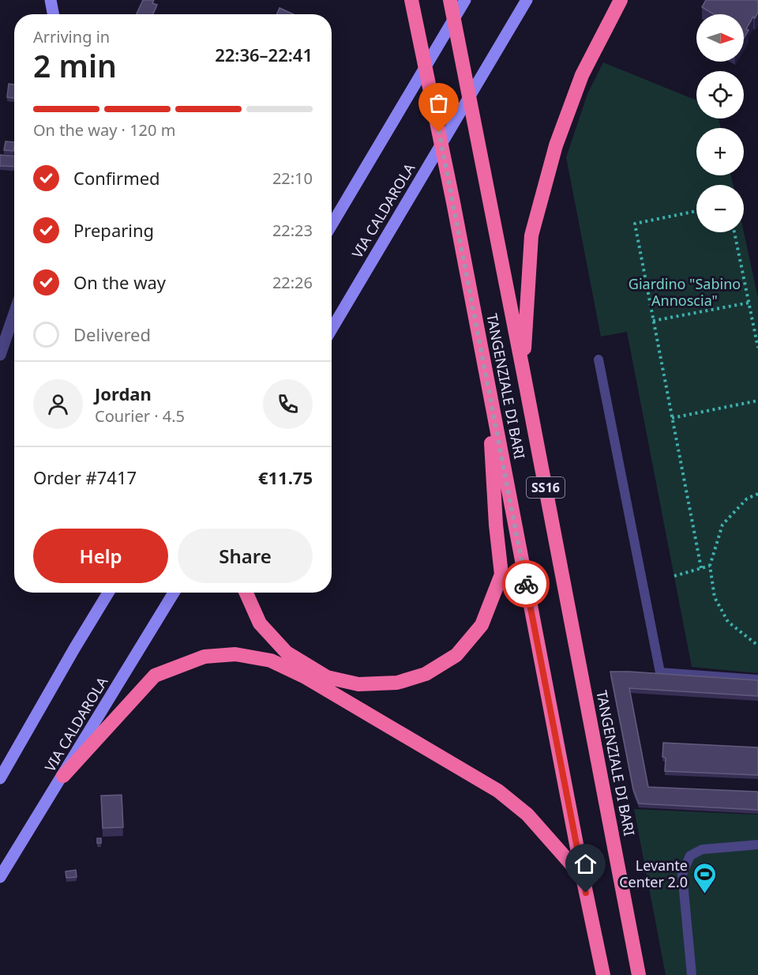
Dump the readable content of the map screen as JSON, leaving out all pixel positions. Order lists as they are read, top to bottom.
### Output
{
  "streets": {
    "highway": ["TANGENZIALE DI BARI", "SS16"],
    "street": ["VIA CALDAROLA"]
  },
  "crossings": [
    ["TANGENZIALE DI BARI", "SS16"]
  ],
  "parks": ["Giardino \"Sabino Annoscia\""],
  "places": {
    "sports": ["Levante Center 2.0"]
  },
  "north": "right",
  "page": {
    "map_buttons": ["+", "−"],
    "heading": ["2 min", "Arriving in", "22:36–22:41"],
    "panel": [
      "Jordan",
      "Courier · 4.5",
      "Order #7417",
      "€11.75"
    ],
    "bar": "On the way · 120 m",
    "list": [
      ["Confirmed", "22:10"],
      ["Preparing", "22:23"],
      ["On the way", "22:26"],
      "Delivered"
    ],
    "buttons": ["Help", "Share"]
  }
}
